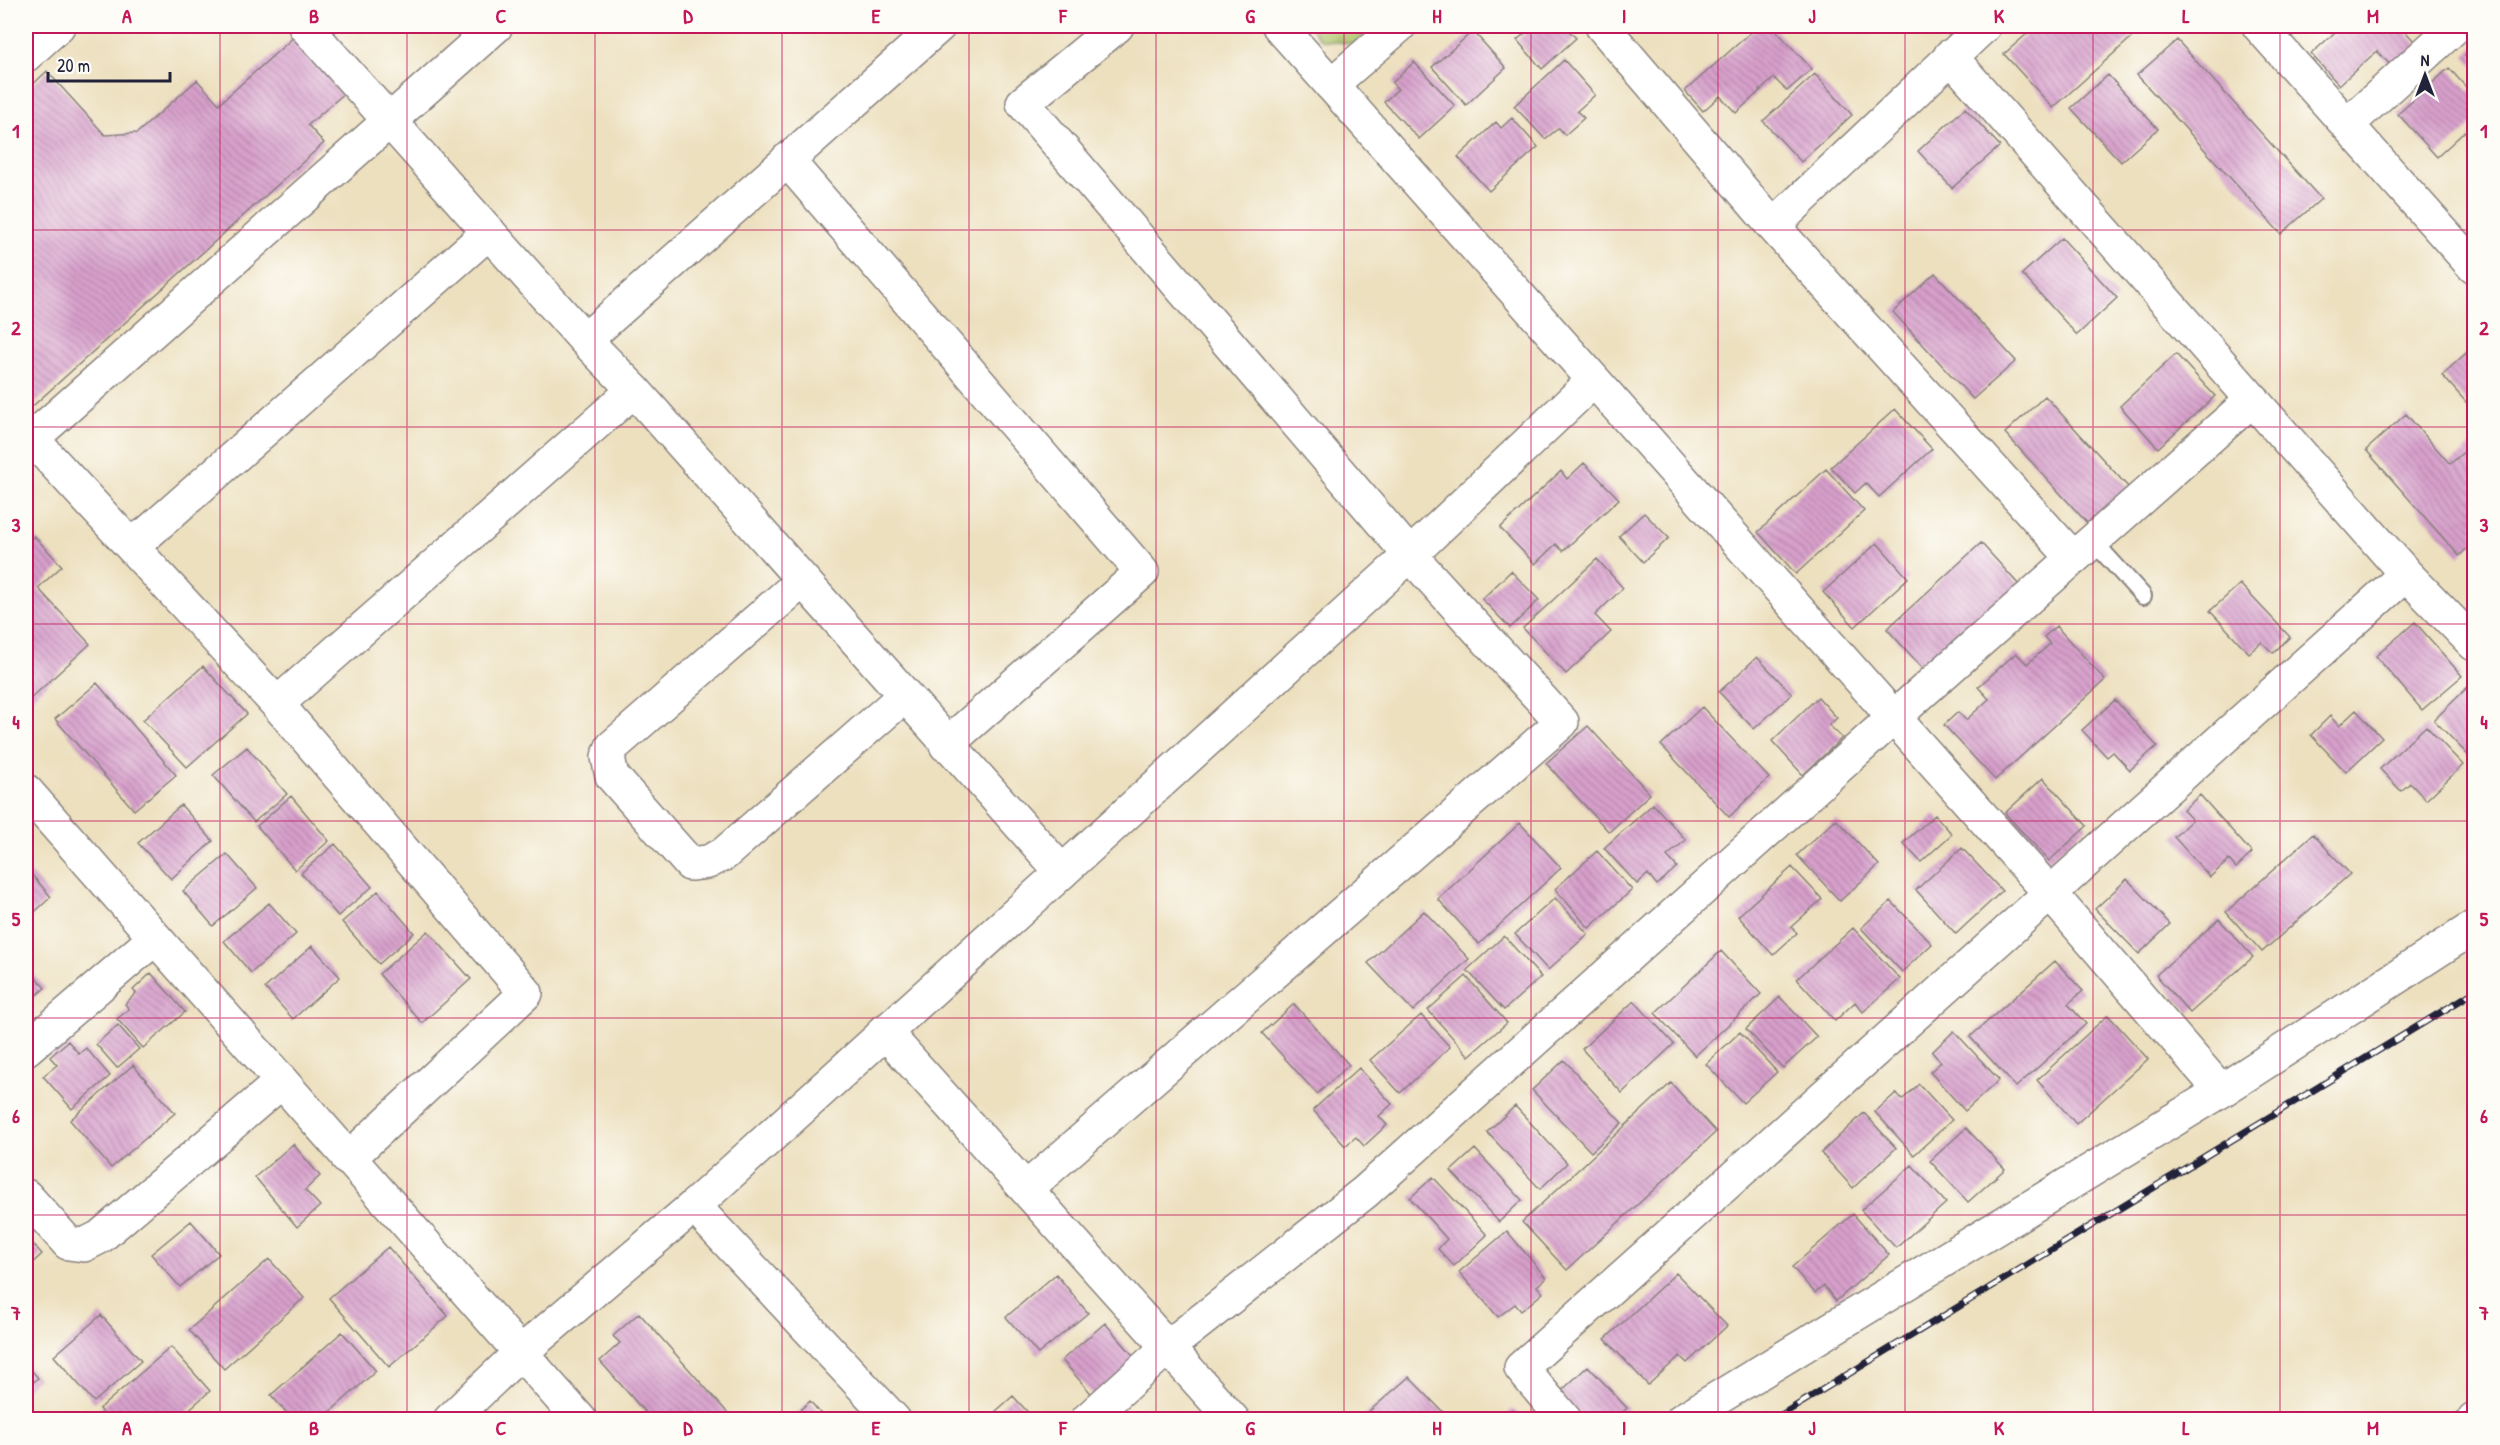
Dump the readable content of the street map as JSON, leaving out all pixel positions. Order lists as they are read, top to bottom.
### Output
{
  "scale_bar": "20 m",
  "north": "top",
  "grid": {
    "columns": [
      "A",
      "B",
      "C",
      "D",
      "E",
      "F",
      "G",
      "H",
      "I",
      "J",
      "K",
      "L",
      "M"
    ],
    "rows": [
      "1",
      "2",
      "3",
      "4",
      "5",
      "6",
      "7"
    ]
  }
}
